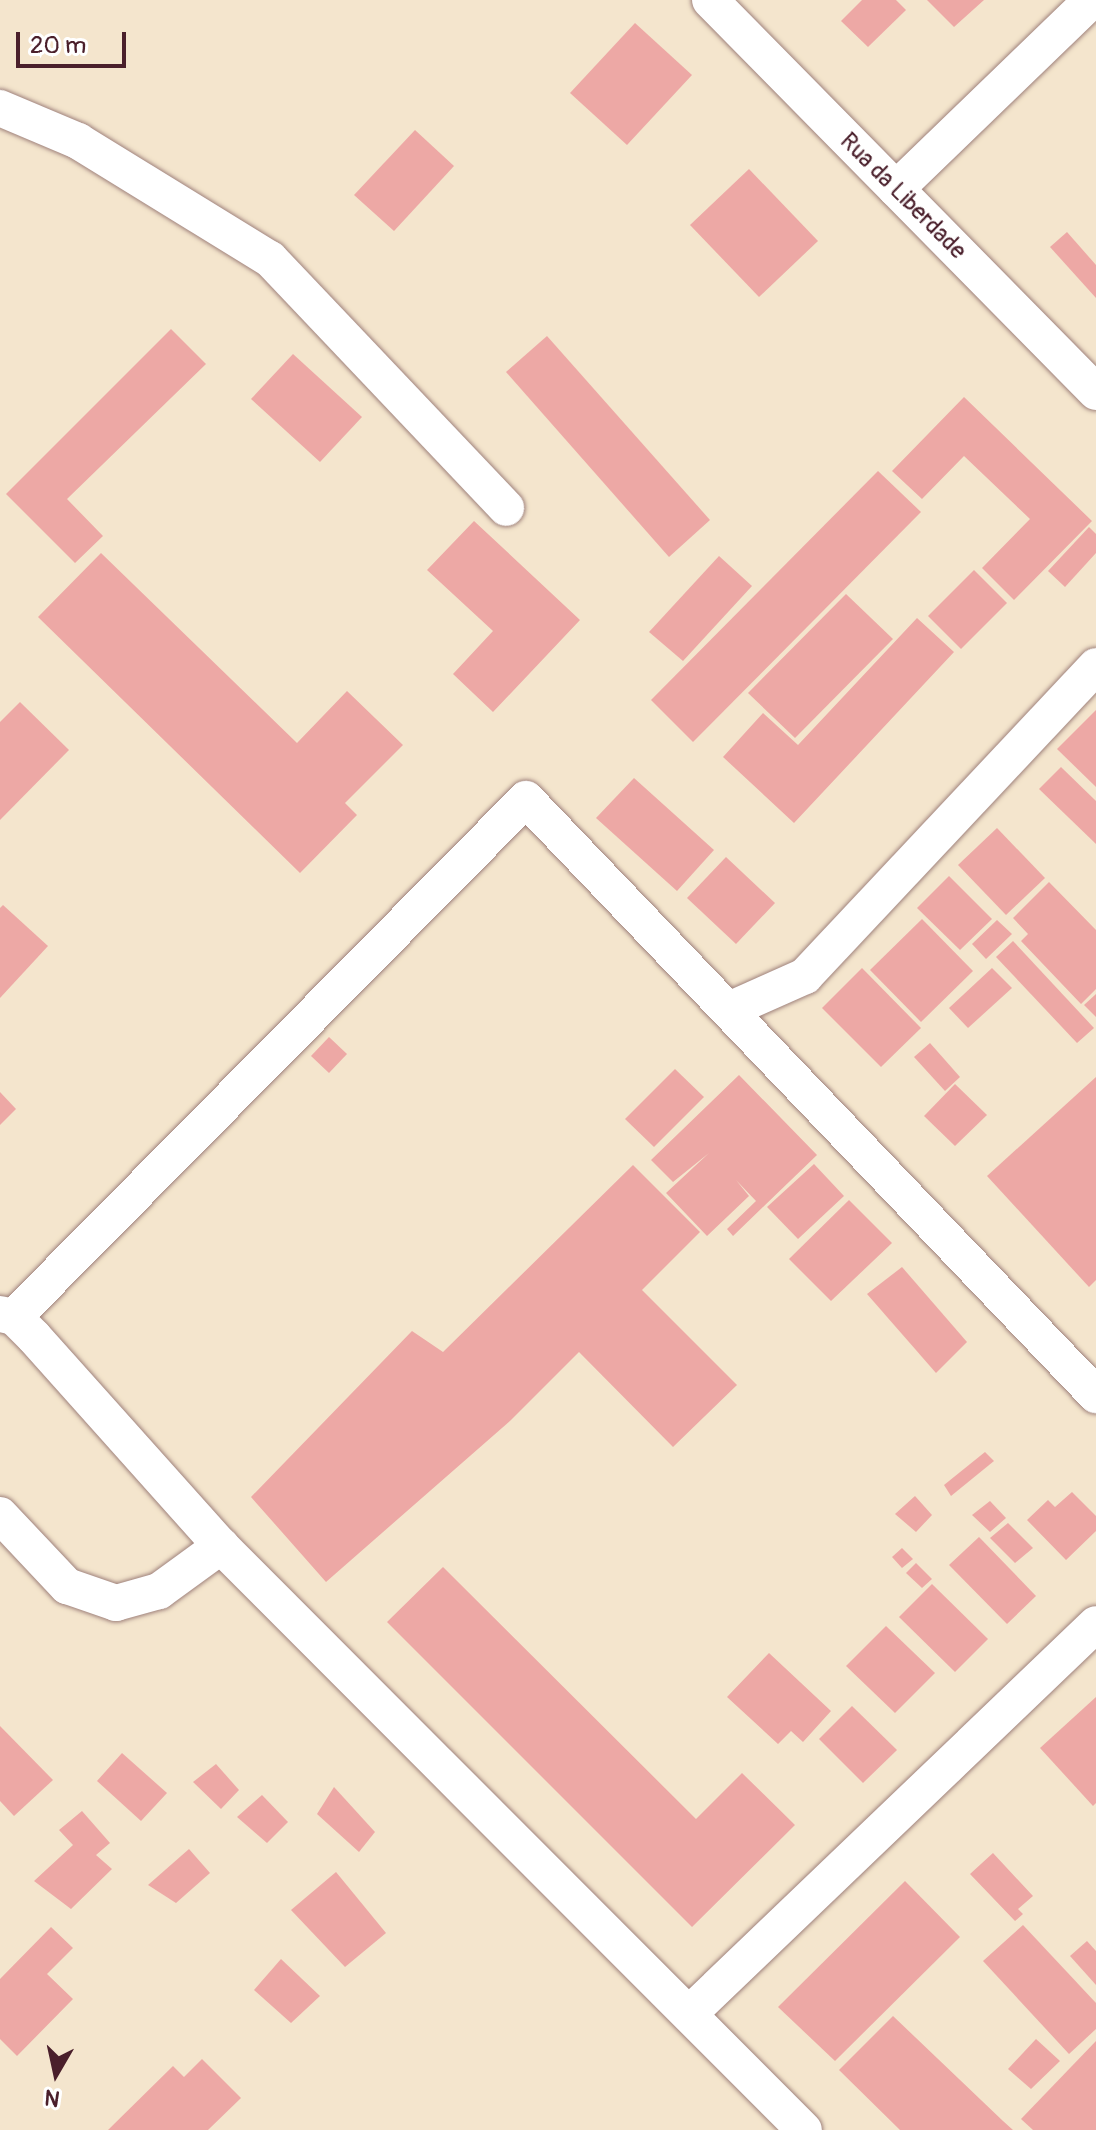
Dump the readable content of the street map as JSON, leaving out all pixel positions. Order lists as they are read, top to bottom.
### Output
{
  "streets": {
    "street": ["Rua da Liberdade"]
  },
  "scale_bar": "20 m",
  "north": "bottom"
}
